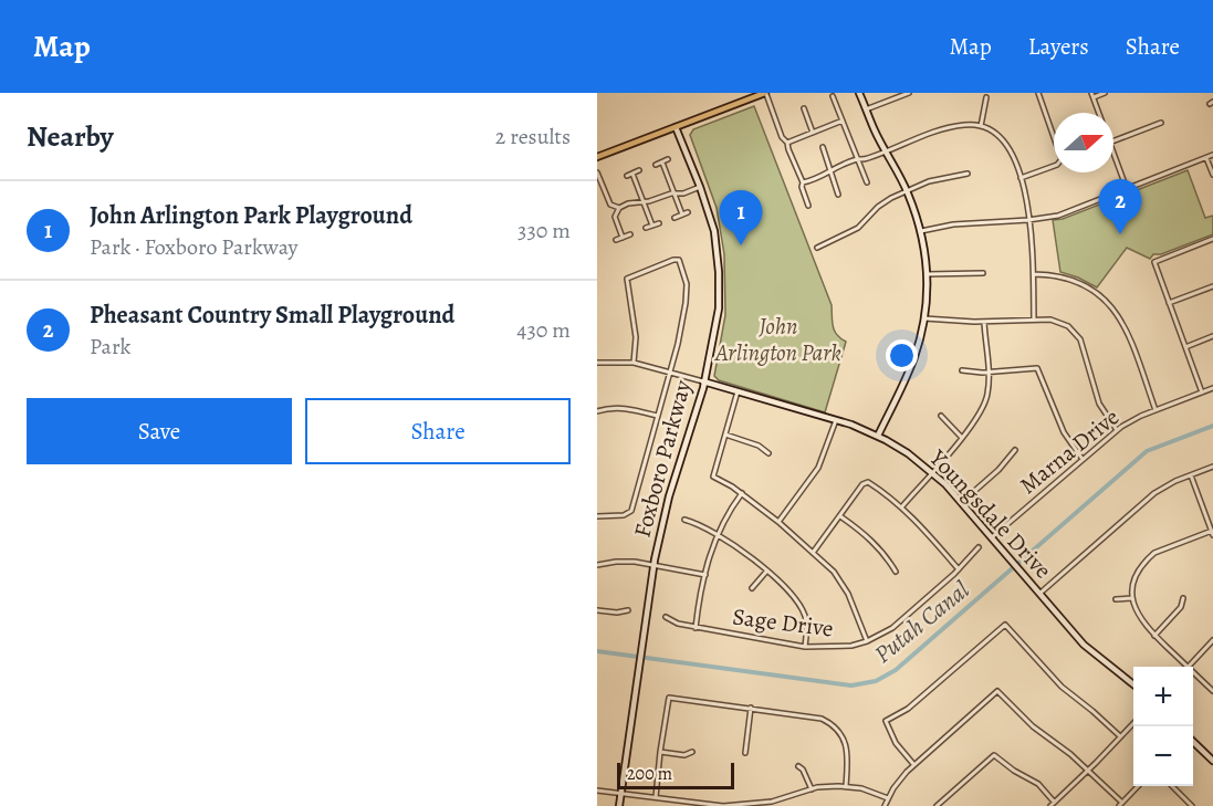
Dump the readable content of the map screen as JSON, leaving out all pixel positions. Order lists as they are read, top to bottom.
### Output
{
  "streets": {
    "street": [
      "Marna Drive",
      "Foxboro Parkway",
      "Youngsdale Drive",
      "Sage Drive"
    ]
  },
  "crossings": [
    ["Marna Drive", "Youngsdale Drive"],
    ["Foxboro Parkway", "Youngsdale Drive"]
  ],
  "water": ["Putah Canal"],
  "parks": ["John Arlington Park"],
  "scale_bar": "200 m",
  "north": "right",
  "page": {
    "header": "Map",
    "nav": ["Map", "Layers", "Share"],
    "heading": ["Nearby", "2 results"],
    "list": [
      {
        "mark": "1",
        "name": "John Arlington Park Playground",
        "note": "Park · Foxboro Parkway",
        "value": "330 m"
      },
      {
        "mark": "2",
        "name": "Pheasant Country Small Playground",
        "note": "Park",
        "value": "430 m"
      }
    ],
    "pins": ["2", "1"],
    "buttons": ["Save", "Share"],
    "map_buttons": ["+", "−"],
    "scale": "200 m"
  }
}
